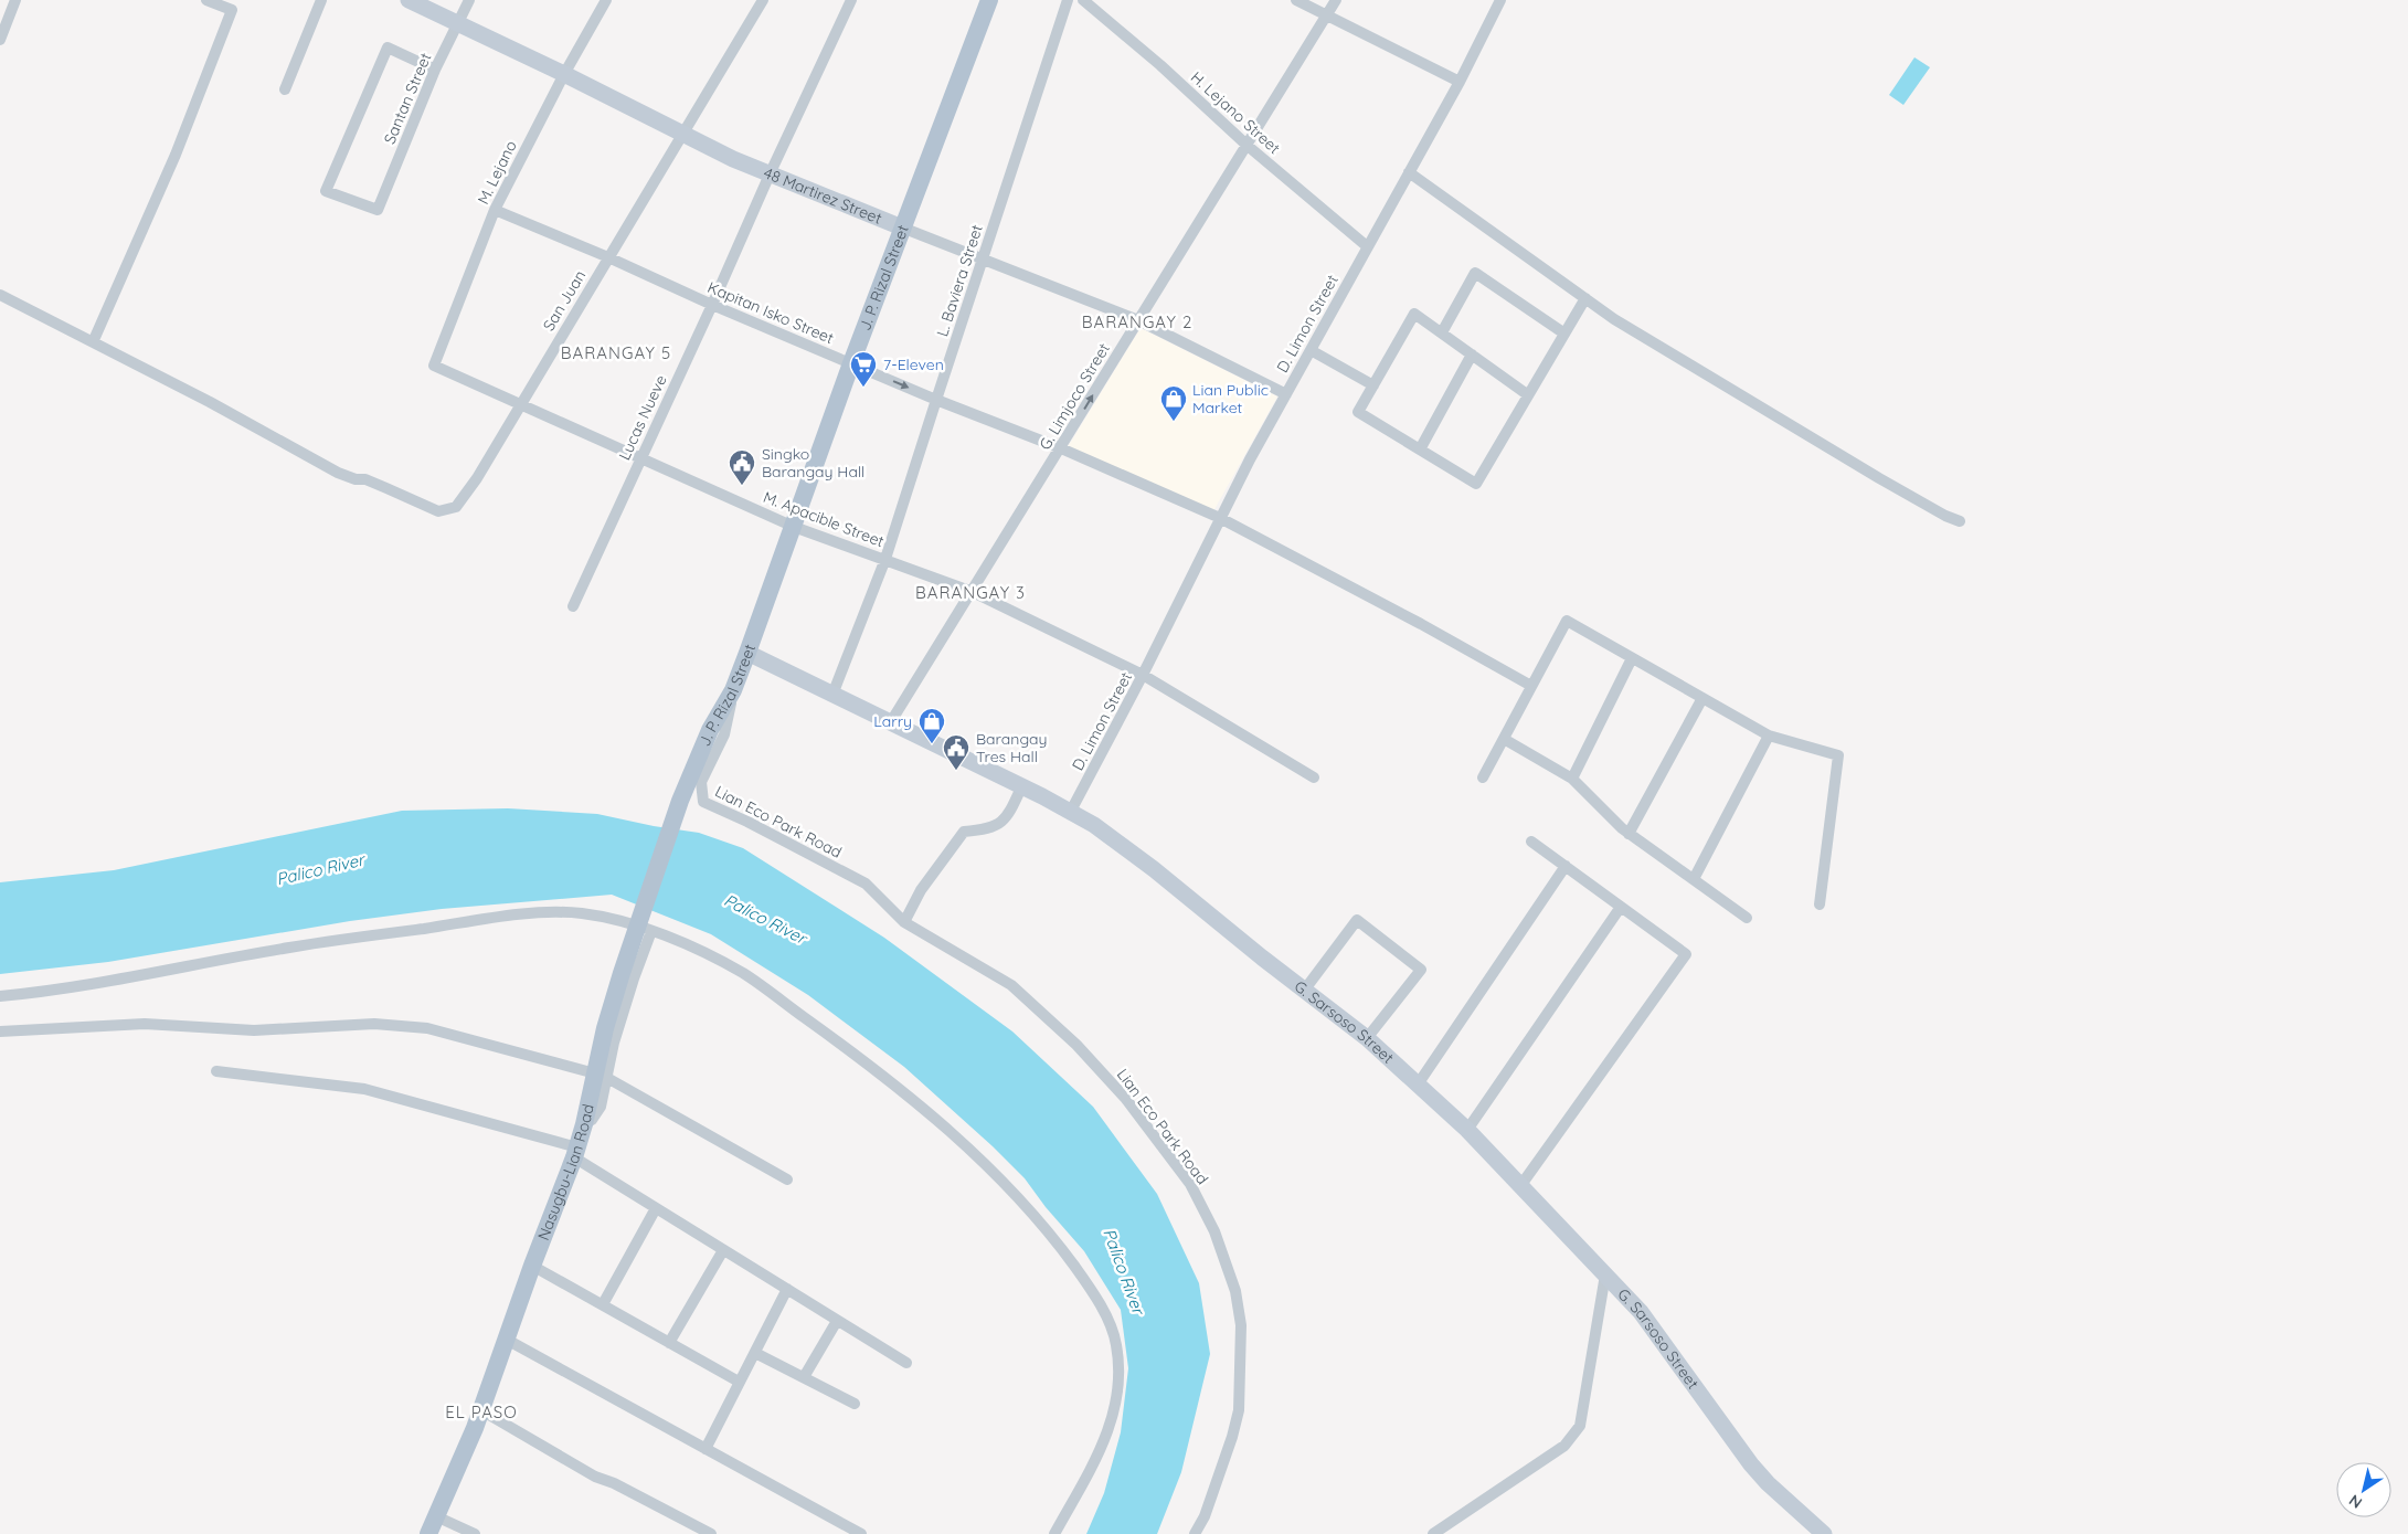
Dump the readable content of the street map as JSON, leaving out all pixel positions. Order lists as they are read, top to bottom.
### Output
{
  "streets": {
    "main road": ["J. P. Rizal Street", "Nasugbu-Lian Road"],
    "street": [
      "Santan Street",
      "H. Lejano Street",
      "M. Lejano",
      "48 Martirez Street",
      "L. Baviera Street",
      "San Juan",
      "Kapitan Isko Street",
      "D. Limon Street",
      "G. Limjoco Street",
      "Lucas Nueve",
      "M. Apacible Street",
      "Lian Eco Park Road",
      "G. Sarsoso Street"
    ]
  },
  "crossings": [
    ["Santan Street", "48 Martirez Street"],
    ["H. Lejano Street", "D. Limon Street"],
    ["H. Lejano Street", "G. Limjoco Street"],
    ["M. Lejano", "48 Martirez Street"],
    ["M. Lejano", "Kapitan Isko Street"],
    ["M. Lejano", "M. Apacible Street"],
    ["48 Martirez Street", "J. P. Rizal Street"],
    ["48 Martirez Street", "L. Baviera Street"],
    ["48 Martirez Street", "San Juan"],
    ["48 Martirez Street", "D. Limon Street"],
    ["48 Martirez Street", "G. Limjoco Street"],
    ["48 Martirez Street", "Lucas Nueve"],
    ["J. P. Rizal Street", "Kapitan Isko Street"],
    ["J. P. Rizal Street", "M. Apacible Street"],
    ["J. P. Rizal Street", "Lian Eco Park Road"],
    ["J. P. Rizal Street", "G. Sarsoso Street"],
    ["J. P. Rizal Street", "Nasugbu-Lian Road"],
    ["L. Baviera Street", "Kapitan Isko Street"],
    ["L. Baviera Street", "M. Apacible Street"],
    ["L. Baviera Street", "G. Sarsoso Street"],
    ["San Juan", "Kapitan Isko Street"],
    ["San Juan", "M. Apacible Street"],
    ["Kapitan Isko Street", "D. Limon Street"],
    ["Kapitan Isko Street", "G. Limjoco Street"],
    ["Kapitan Isko Street", "Lucas Nueve"],
    ["D. Limon Street", "M. Apacible Street"],
    ["D. Limon Street", "G. Sarsoso Street"],
    ["G. Limjoco Street", "M. Apacible Street"],
    ["G. Limjoco Street", "G. Sarsoso Street"],
    ["Lucas Nueve", "M. Apacible Street"]
  ],
  "districts": [
    "BARANGAY 2",
    "BARANGAY 5",
    "BARANGAY 3",
    "EL PASO"
  ],
  "water": ["Palico River"],
  "places": {
    "supermarket": ["7-Eleven"],
    "shop": ["Lian Public Market", "Larry"],
    "public building": ["Singko Barangay Hall", "Barangay Tres Hall"]
  },
  "north": "bottom left"
}
